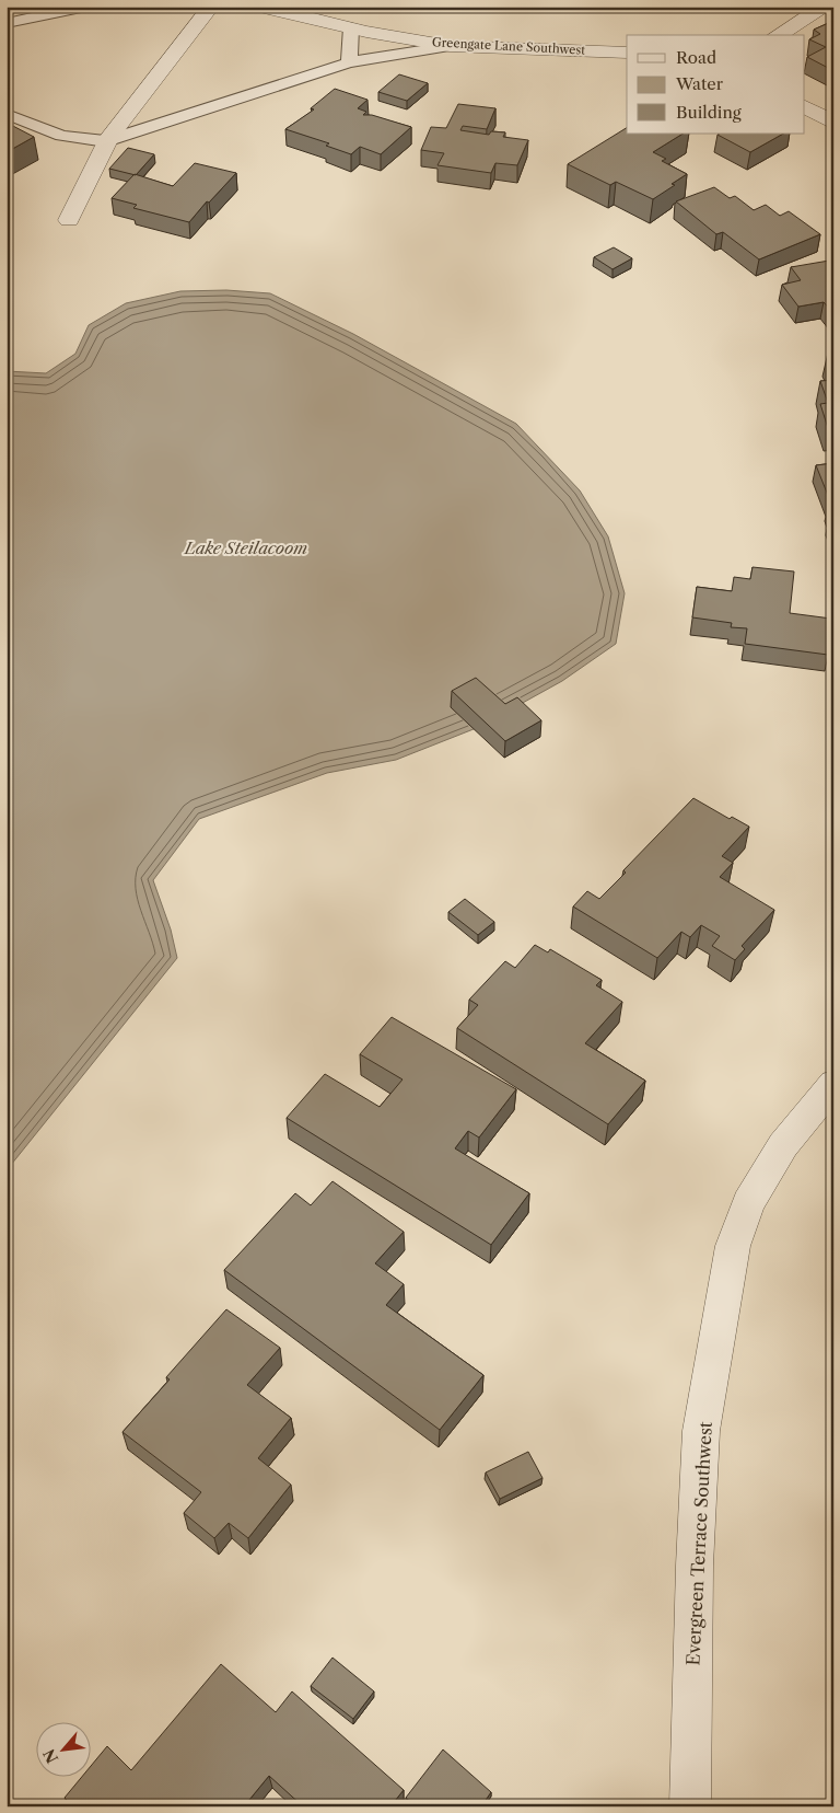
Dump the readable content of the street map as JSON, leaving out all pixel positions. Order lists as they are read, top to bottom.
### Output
{
  "streets": {
    "street": ["Greengate Lane Southwest", "Evergreen Terrace Southwest"]
  },
  "water": ["Lake Steilacoom"],
  "legend": ["Road", "Water", "Building"],
  "north": "bottom left"
}
